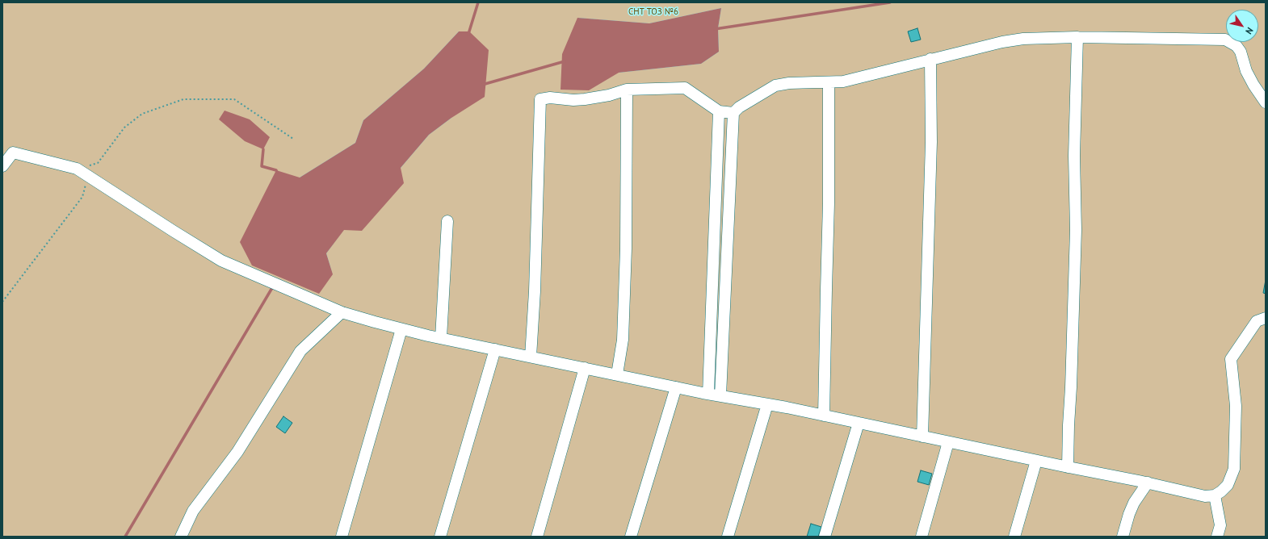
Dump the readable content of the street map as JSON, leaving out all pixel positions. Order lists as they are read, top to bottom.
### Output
{
  "parks": ["СНТ ТОЗ №6"],
  "north": "bottom right"
}
